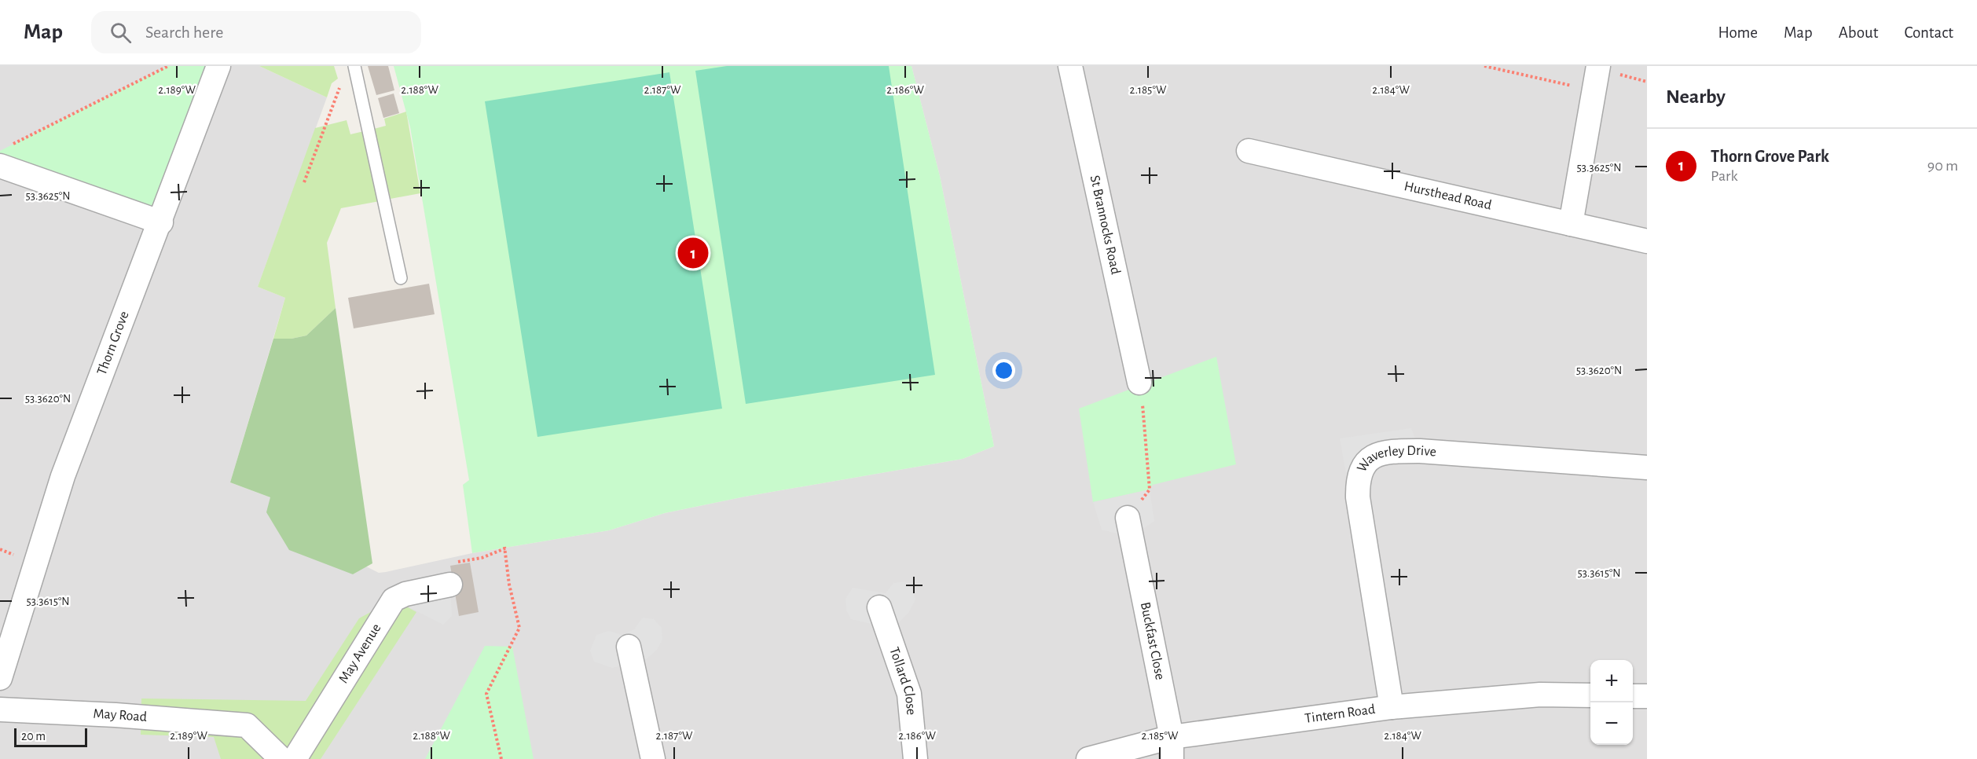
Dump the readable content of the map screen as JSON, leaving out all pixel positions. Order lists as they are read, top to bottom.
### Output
{
  "streets": {
    "street": [
      "Hursthead Road",
      "St Brannocks Road",
      "Thorn Grove",
      "Waverley Drive",
      "Buckfast Close",
      "May Avenue",
      "Tollard Close",
      "Tintern Road",
      "May Road"
    ]
  },
  "crossings": [
    ["Waverley Drive", "Tintern Road"],
    ["Buckfast Close", "Tintern Road"]
  ],
  "scale_bar": "20 m",
  "page": {
    "header": "Map",
    "search": "Search here",
    "nav": [
      "Home",
      "Map",
      "About",
      "Contact"
    ],
    "heading": "Nearby",
    "list": [
      {
        "mark": "1",
        "name": "Thorn Grove Park",
        "note": "Park",
        "value": "90 m"
      }
    ],
    "pins": "1",
    "map_buttons": ["+", "−"],
    "scale": "20 m"
  },
  "coordinates": [
    "2.189°W",
    "2.188°W",
    "2.187°W",
    "2.186°W",
    "2.185°W",
    "2.184°W",
    "53.3625°N",
    "53.3620°N",
    "53.3615°N"
  ]
}
